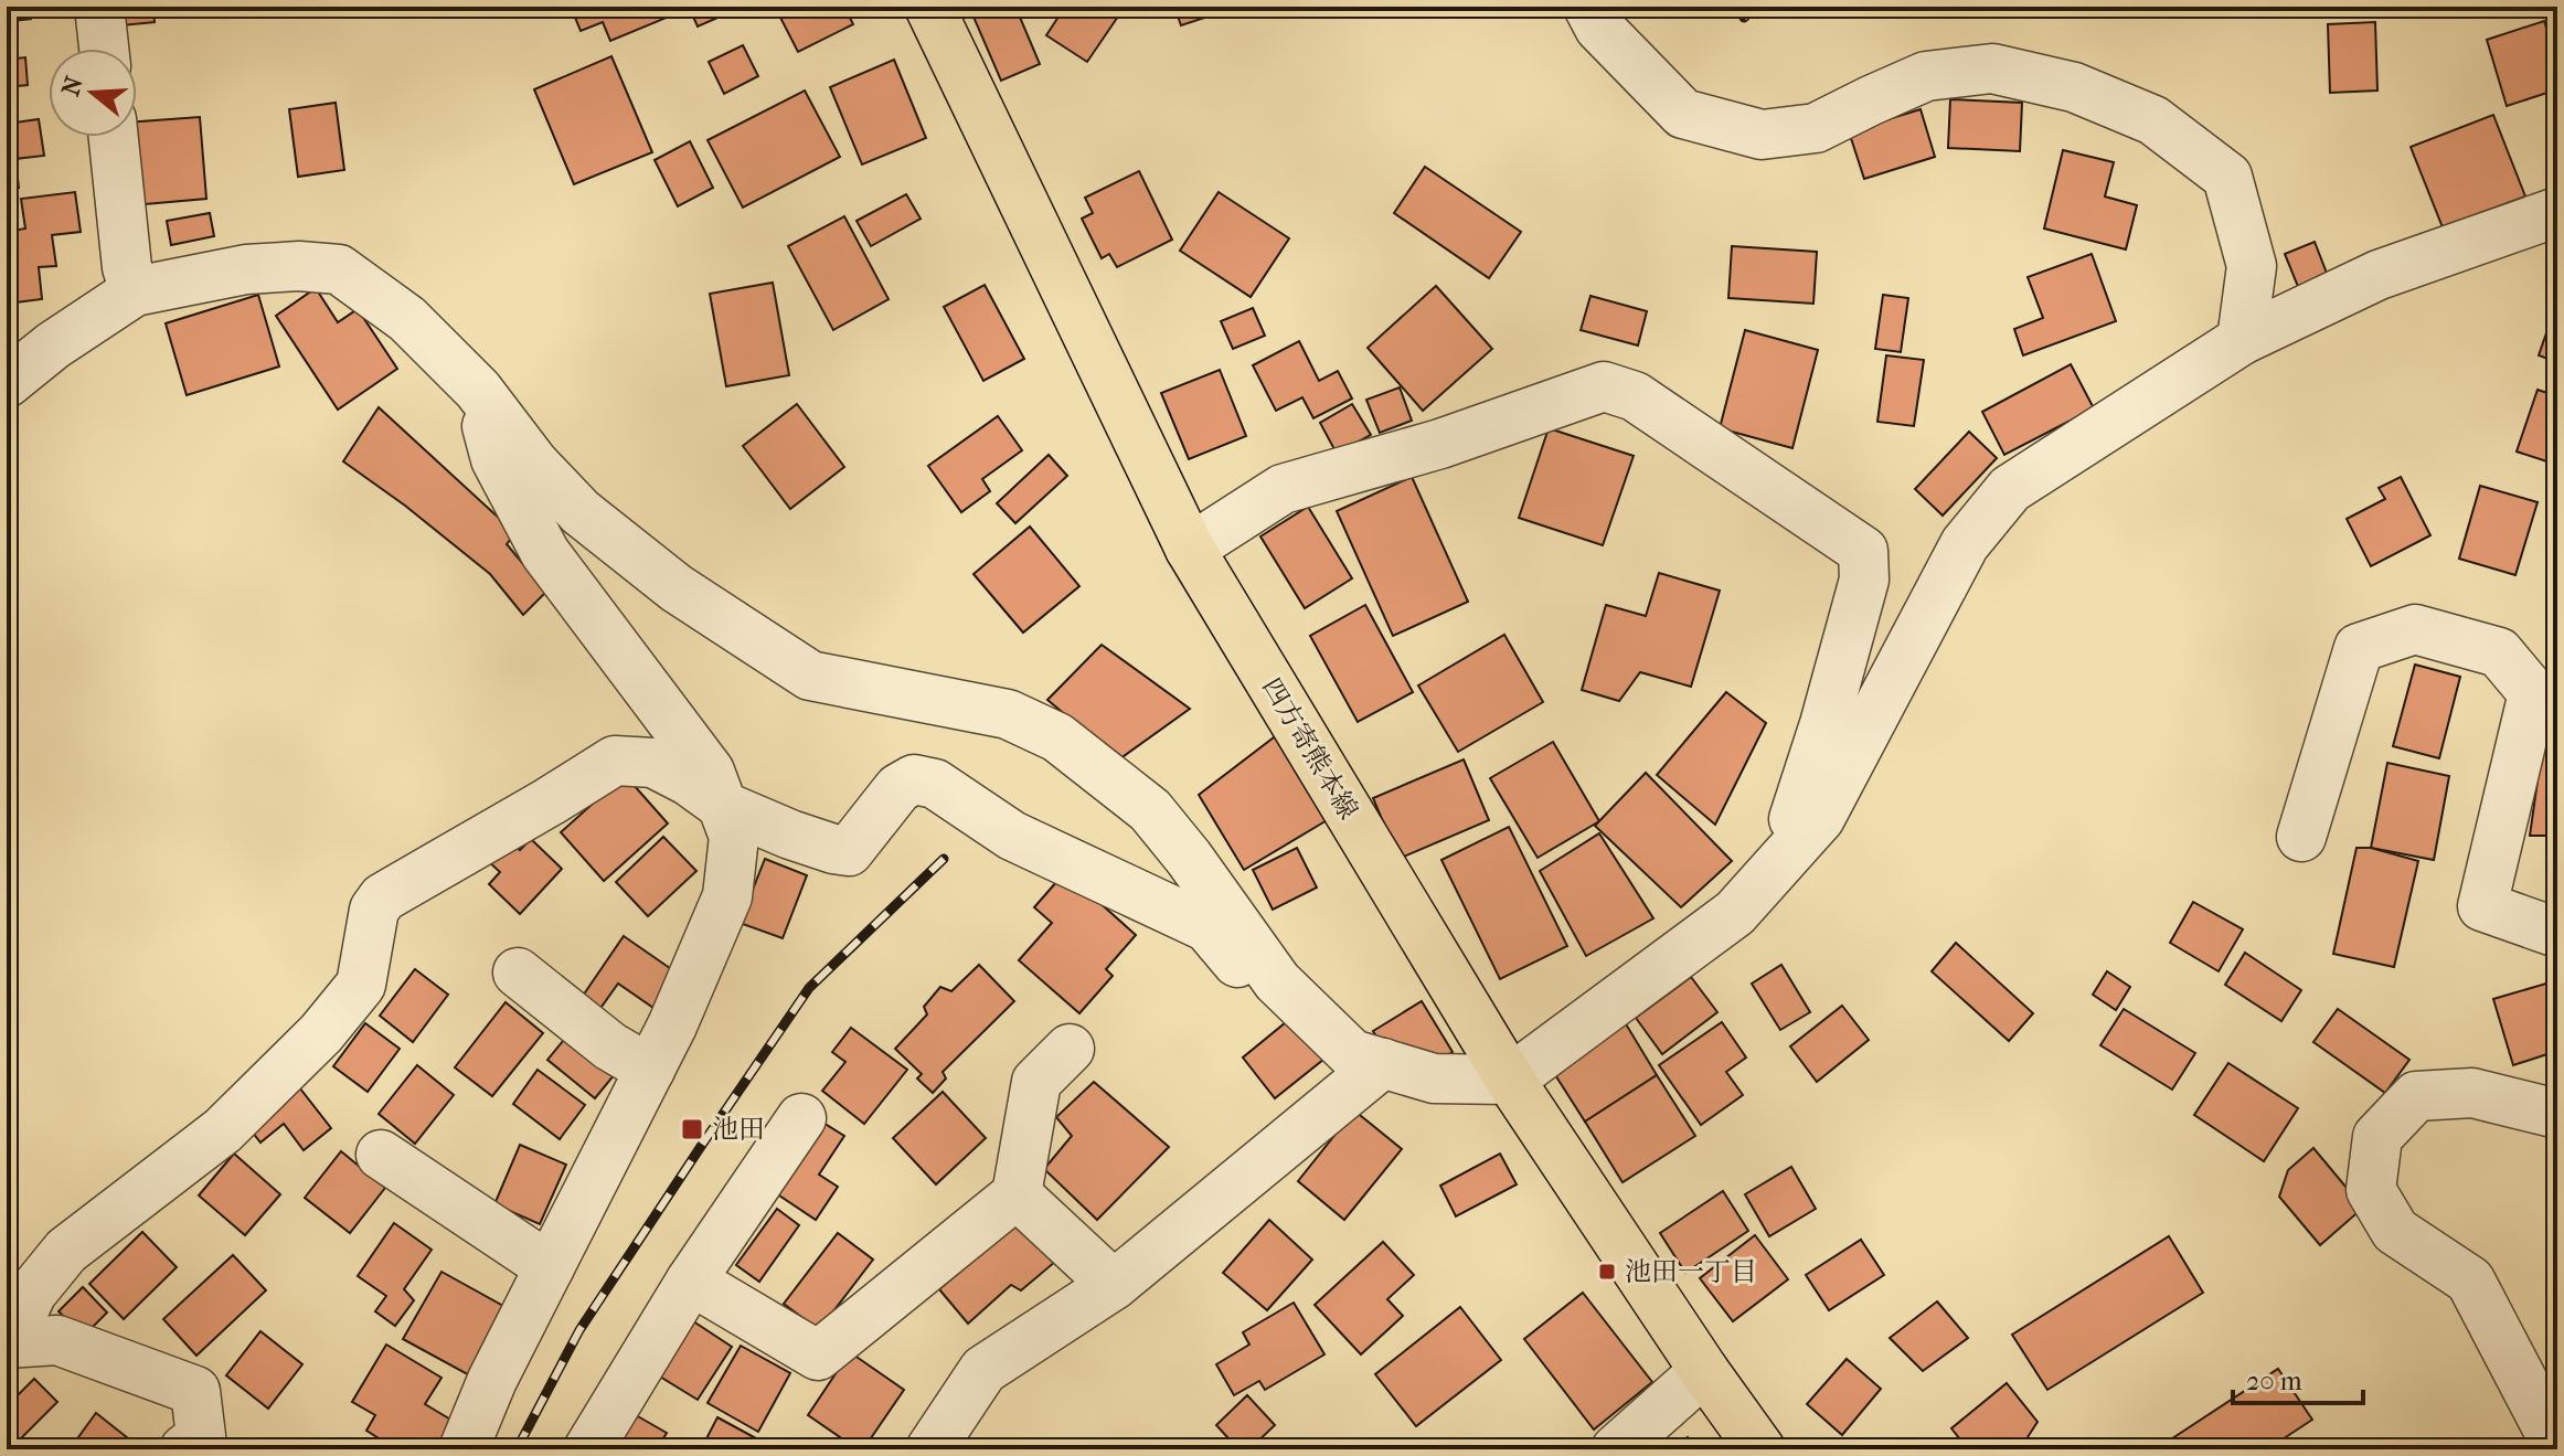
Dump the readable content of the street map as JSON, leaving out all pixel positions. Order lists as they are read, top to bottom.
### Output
{
  "streets": {
    "main road": ["四方寄熊本線"]
  },
  "places": {
    "transit": ["池田", "池田一丁目"]
  },
  "scale_bar": "20 m",
  "north": "left"
}
